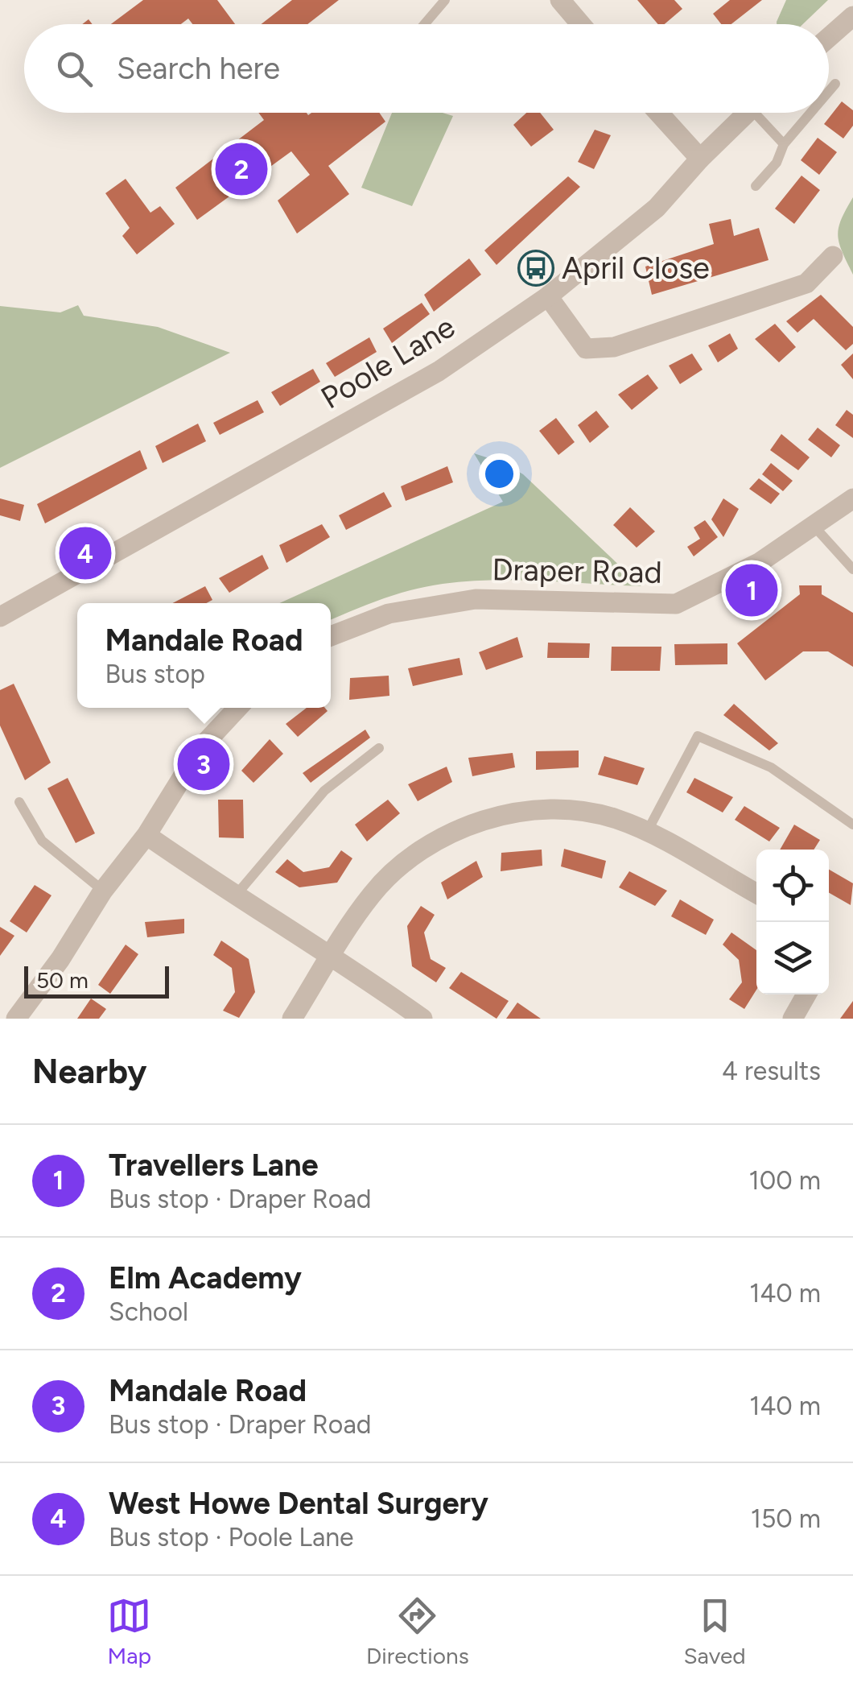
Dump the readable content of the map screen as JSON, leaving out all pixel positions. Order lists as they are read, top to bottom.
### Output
{
  "streets": {
    "street": ["Poole Lane", "Draper Road"]
  },
  "places": {
    "bus stop": ["April Close"]
  },
  "scale_bar": "50 m",
  "page": {
    "search": "Search here",
    "pins": [
      "2",
      "4",
      "1",
      "3"
    ],
    "popup": ["Mandale Road", "Bus stop"],
    "scale": "50 m",
    "heading": ["Nearby", "4 results"],
    "list": [
      {
        "mark": "1",
        "name": "Travellers Lane",
        "note": "Bus stop · Draper Road",
        "value": "100 m"
      },
      {
        "mark": "2",
        "name": "Elm Academy",
        "note": "School",
        "value": "140 m"
      },
      {
        "mark": "3",
        "name": "Mandale Road",
        "note": "Bus stop · Draper Road",
        "value": "140 m"
      },
      {
        "mark": "4",
        "name": "West Howe Dental Surgery",
        "note": "Bus stop · Poole Lane",
        "value": "150 m"
      }
    ],
    "nav": ["Map", "Directions", "Saved"]
  }
}
